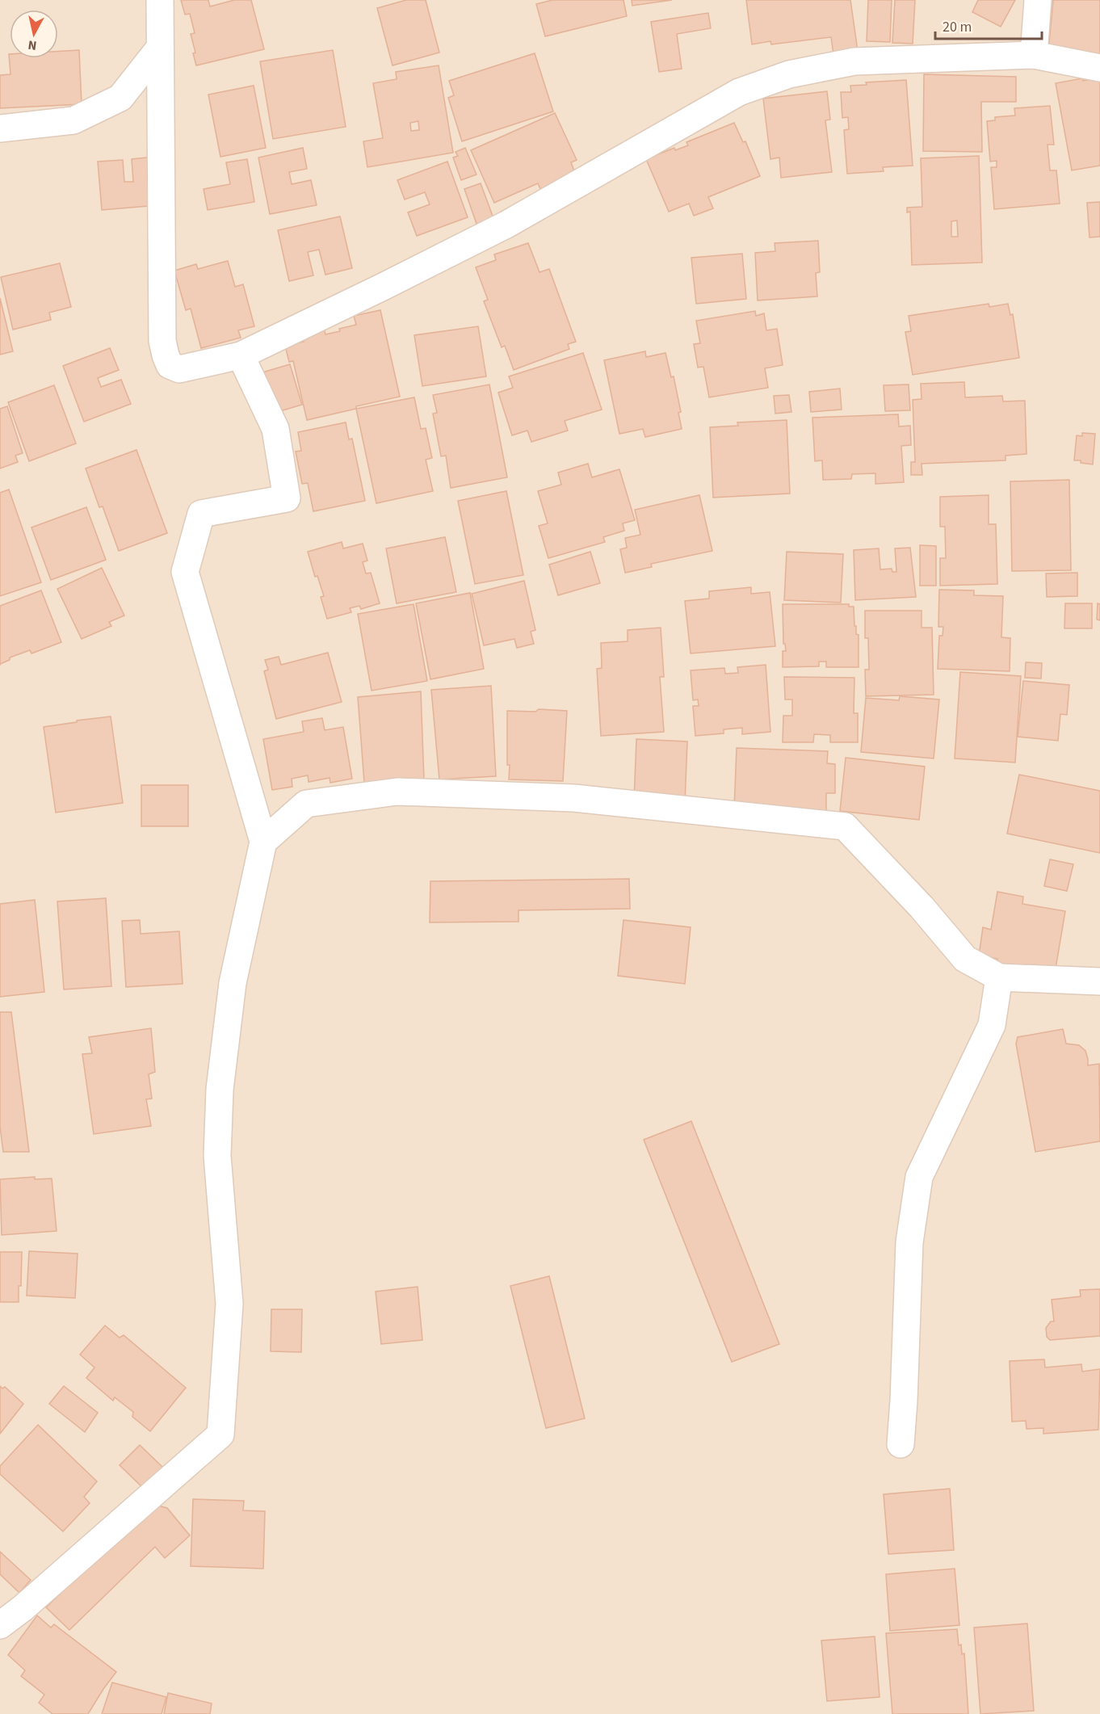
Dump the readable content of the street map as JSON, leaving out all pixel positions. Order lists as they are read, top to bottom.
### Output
{
  "scale_bar": "20 m",
  "north": "bottom"
}
